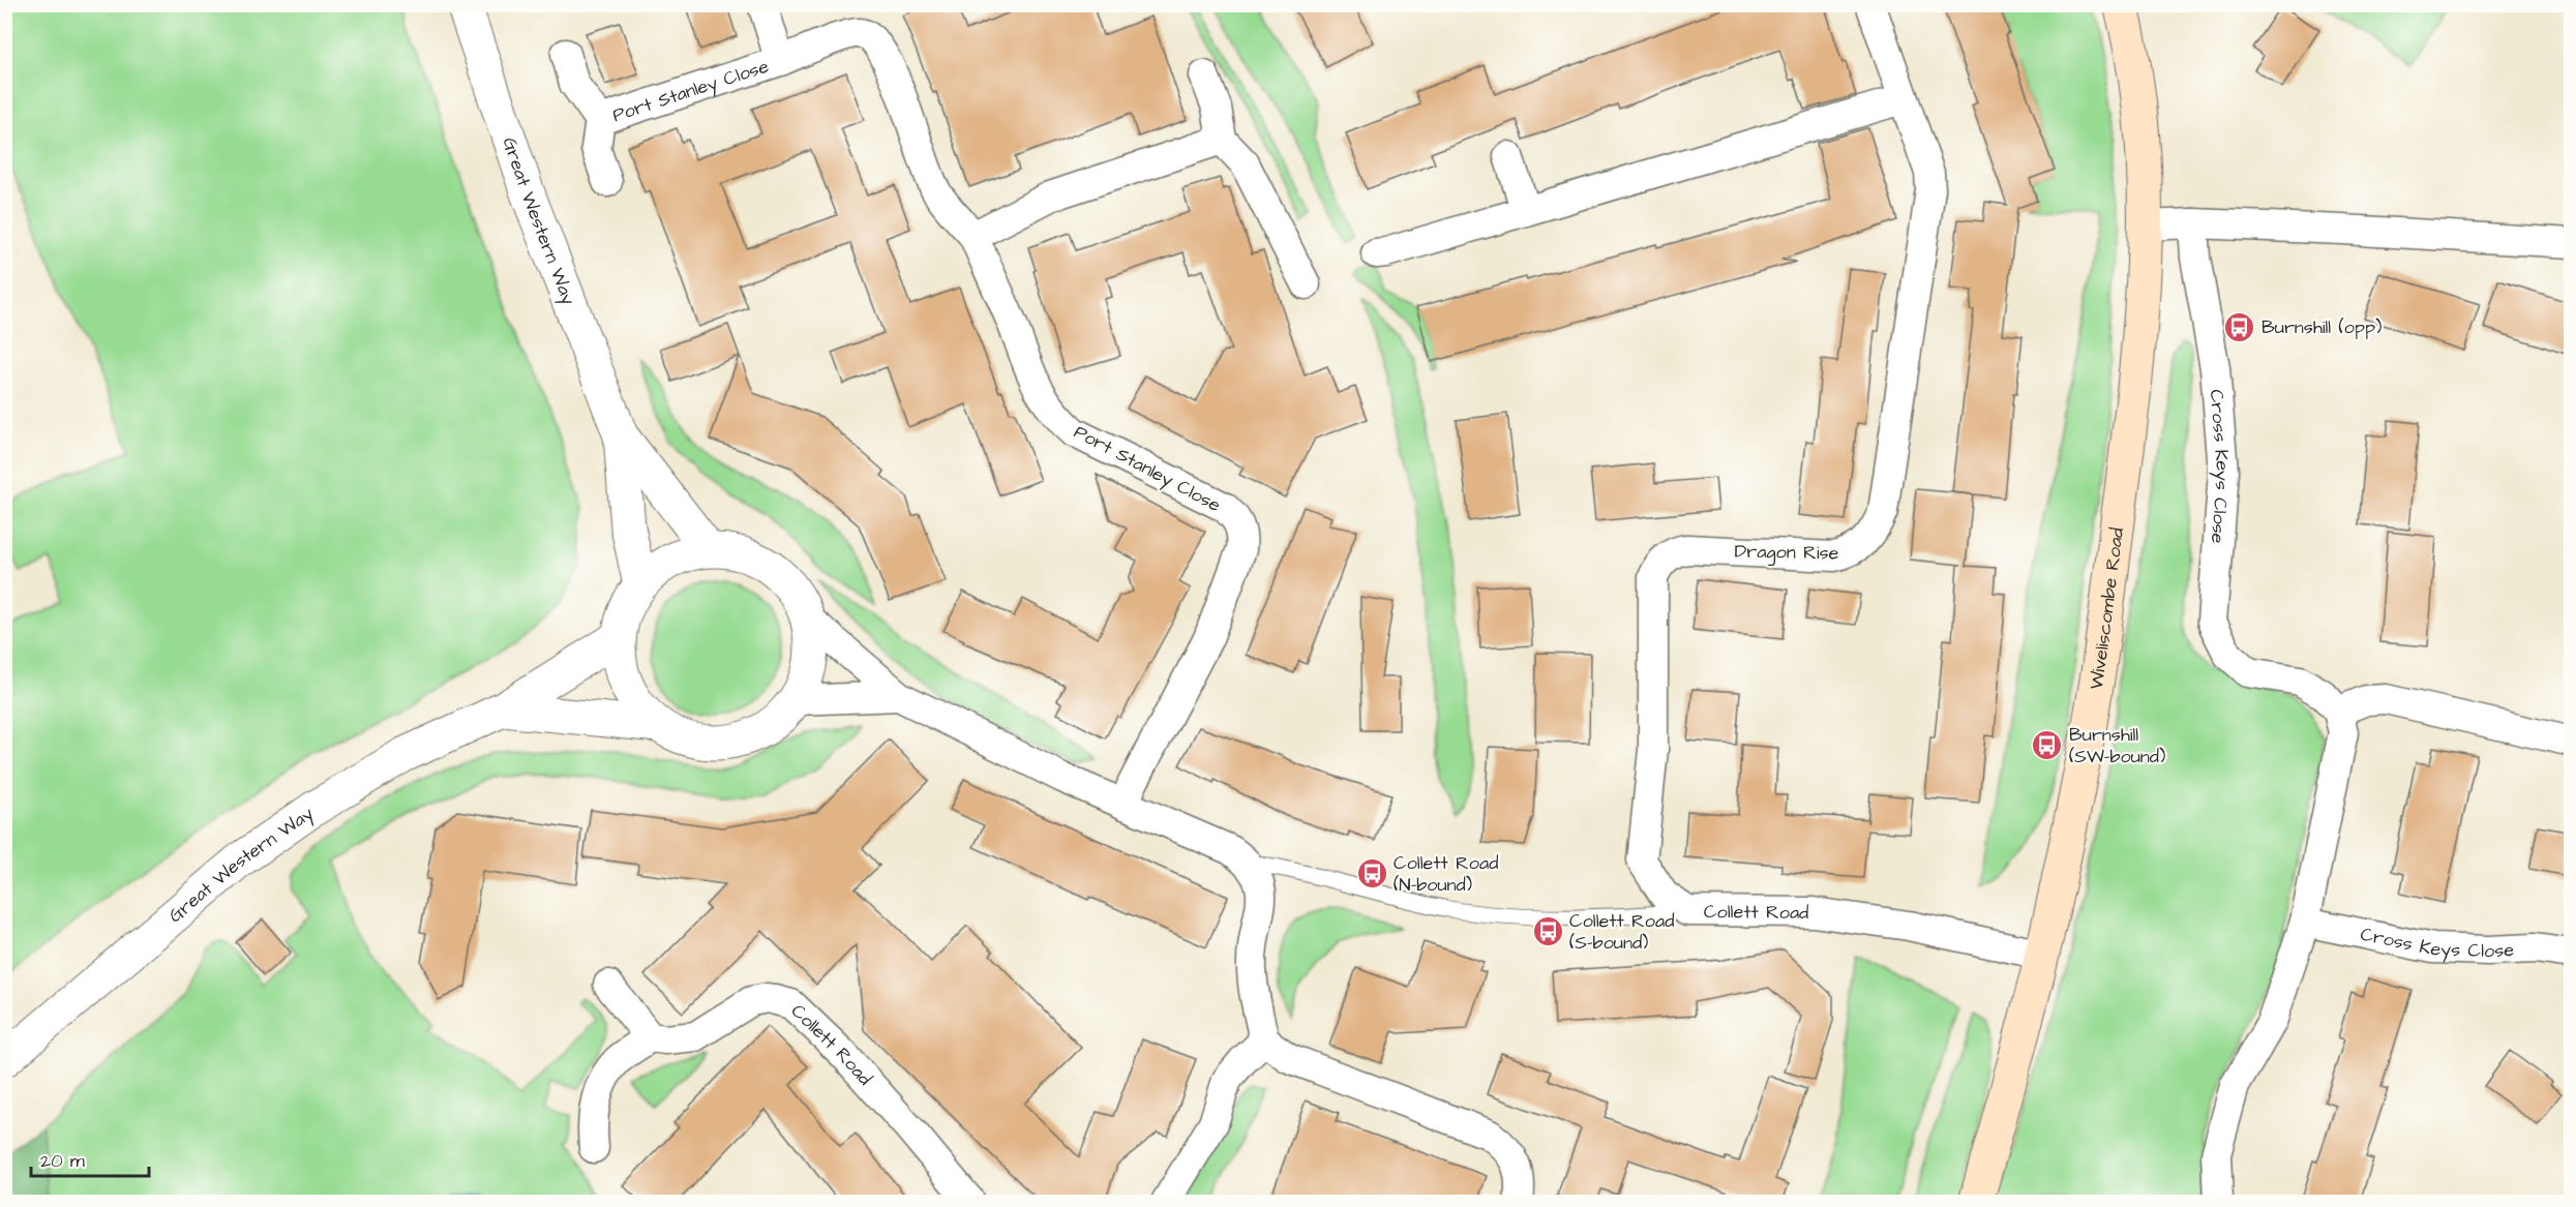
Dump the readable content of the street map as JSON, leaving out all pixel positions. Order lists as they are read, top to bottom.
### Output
{
  "streets": {
    "main road": ["Wiveliscombe Road"],
    "street": [
      "Port Stanley Close",
      "Great Western Way",
      "Cross Keys Close",
      "Dragon Rise",
      "Collett Road"
    ]
  },
  "crossings": [
    ["Port Stanley Close", "Collett Road"],
    ["Great Western Way", "Collett Road"],
    ["Dragon Rise", "Collett Road"],
    ["Wiveliscombe Road", "Collett Road"]
  ],
  "places": {
    "bus stop": [
      "Burnshill (opp)",
      "Burnshill (SW-bound)",
      "Collett Road (N-bound)",
      "Collett Road (S-bound)"
    ]
  },
  "scale_bar": "20 m"
}
